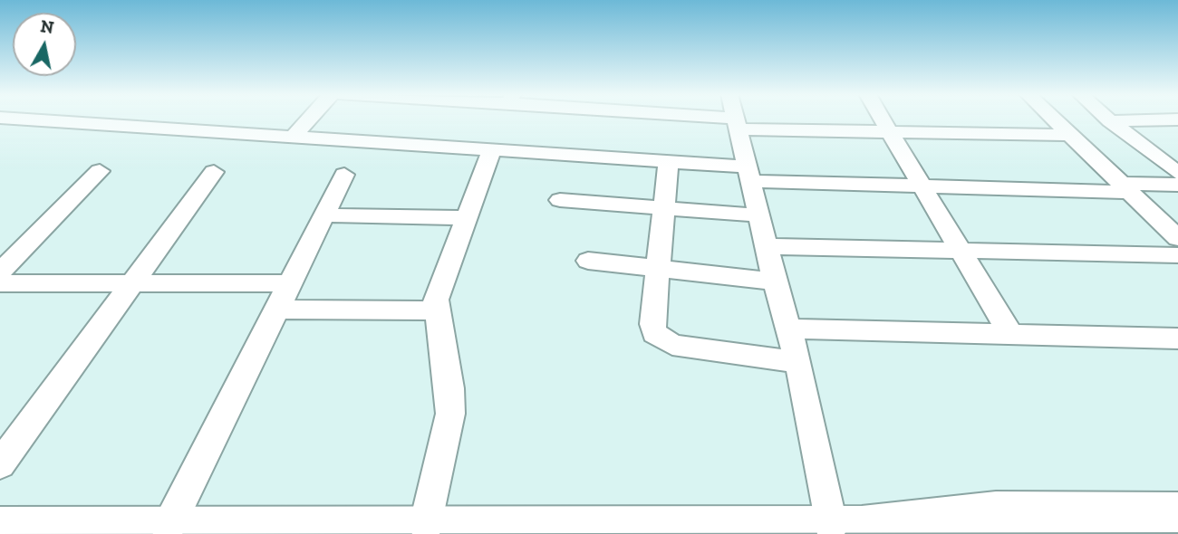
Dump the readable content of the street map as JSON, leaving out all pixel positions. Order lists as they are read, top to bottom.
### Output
{
  "north": "top"
}
